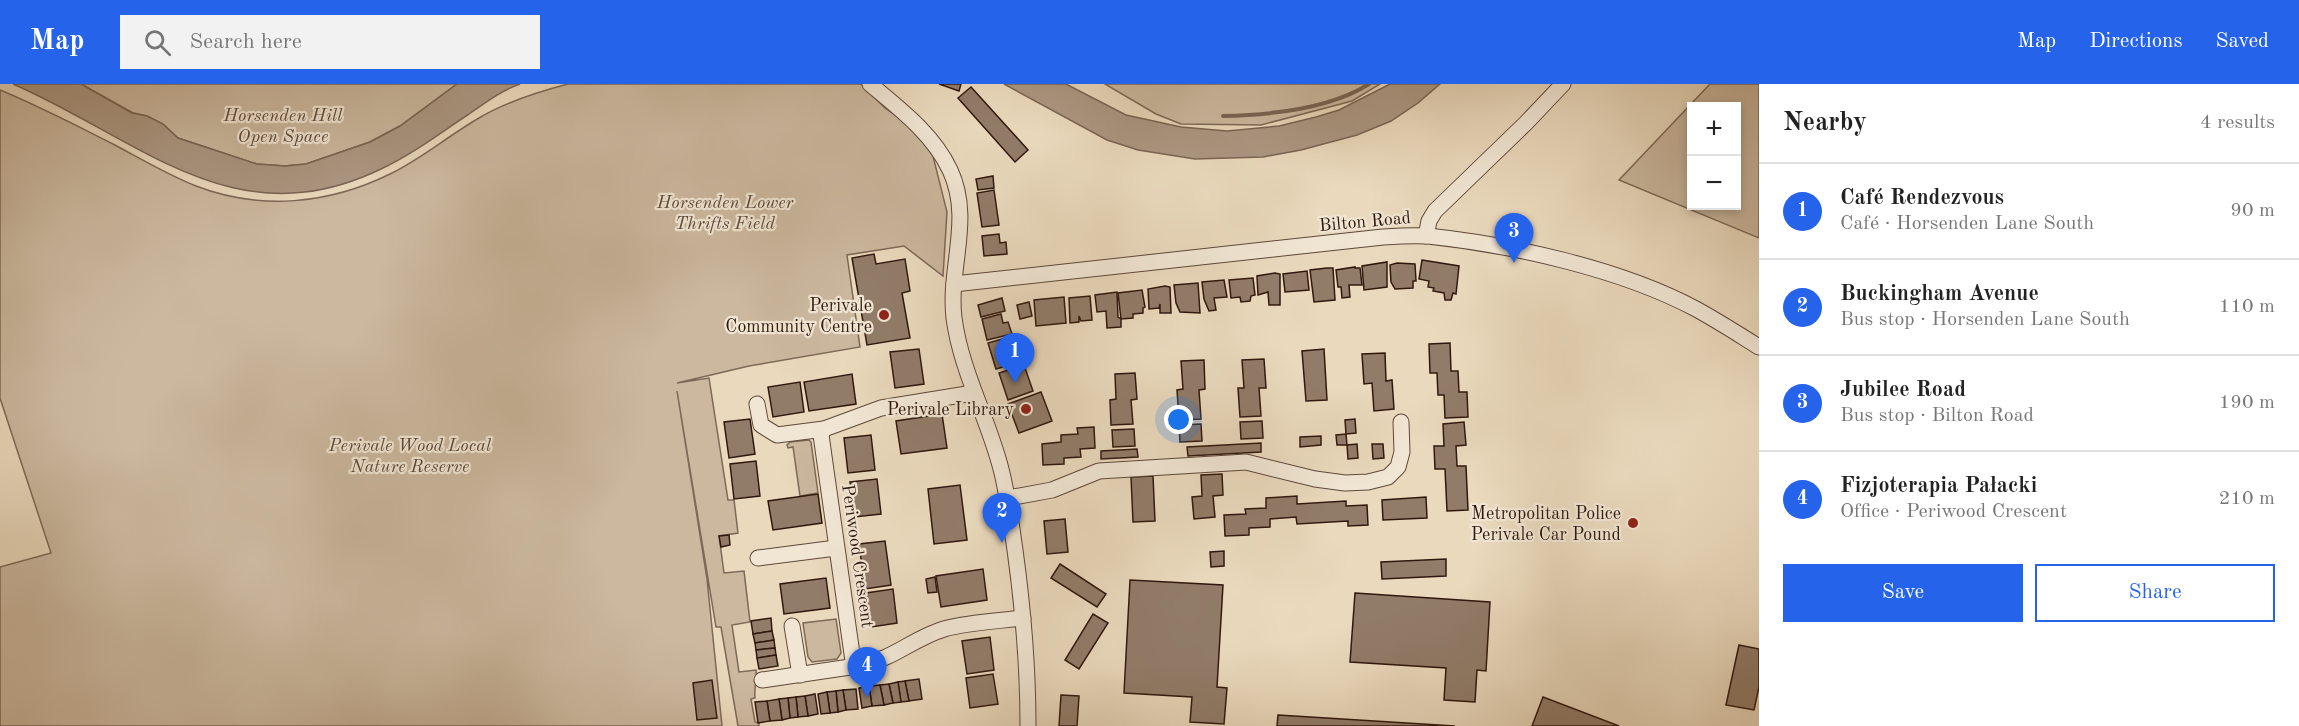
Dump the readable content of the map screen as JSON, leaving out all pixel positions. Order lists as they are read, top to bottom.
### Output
{
  "streets": {
    "street": ["Bilton Road", "Periwood Crescent"]
  },
  "parks": ["Horsenden Hill Open Space", "Horsenden Lower Thrifts Field", "Perivale Wood Local Nature Reserve"],
  "places": ["Perivale Community Centre", "Perivale Library", "Metropolitan Police Perivale Car Pound"],
  "page": {
    "header": "Map",
    "search": "Search here",
    "nav": ["Map", "Directions", "Saved"],
    "heading": ["Nearby", "4 results"],
    "map_buttons": ["+", "−"],
    "list": [
      {
        "mark": "1",
        "name": "Café Rendezvous",
        "note": "Café · Horsenden Lane South",
        "value": "90 m"
      },
      {
        "mark": "2",
        "name": "Buckingham Avenue",
        "note": "Bus stop · Horsenden Lane South",
        "value": "110 m"
      },
      {
        "mark": "3",
        "name": "Jubilee Road",
        "note": "Bus stop · Bilton Road",
        "value": "190 m"
      },
      {
        "mark": "4",
        "name": "Fizjoterapia Pałacki",
        "note": "Office · Periwood Crescent",
        "value": "210 m"
      }
    ],
    "pins": [
      "3",
      "1",
      "2",
      "4"
    ],
    "buttons": ["Save", "Share"]
  }
}
